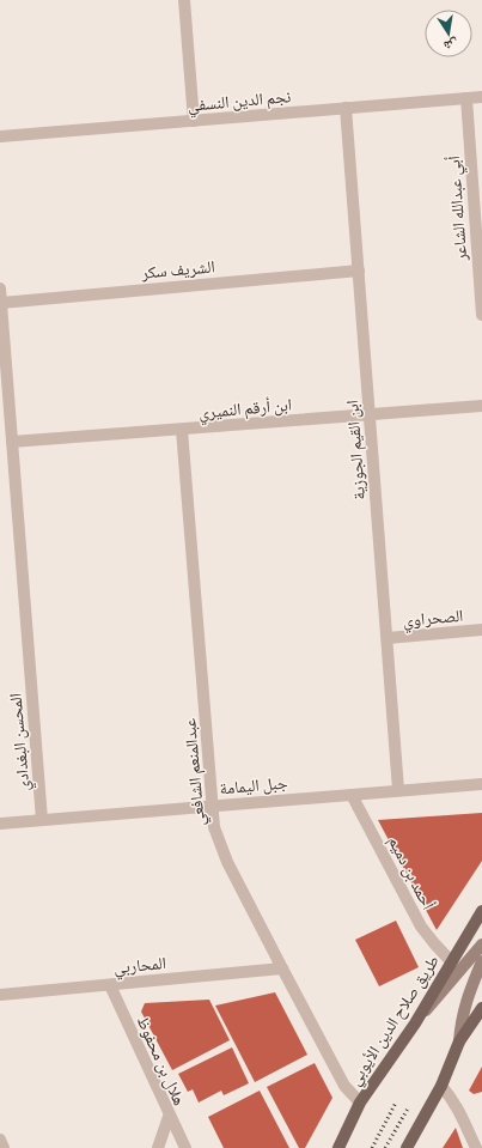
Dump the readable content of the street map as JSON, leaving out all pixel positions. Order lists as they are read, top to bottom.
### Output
{
  "streets": {
    "main road": ["طريق صلاح الدين الأيوبي"],
    "street": [
      "نجم الدين النسفي",
      "أبي عبدالله الشاعر",
      "الشريف سكر",
      "ابن أرقم النميري",
      "ابن القيم الجوزية",
      "الصحراوي",
      "المحسن البغدادي",
      "عبدالمنعم الشافعي",
      "جبل اليمامة",
      "أحمد بن دميم",
      "المحاربي",
      "هلال بن محفوظ"
    ]
  },
  "crossings": [
    ["نجم الدين النسفي", "أبي عبدالله الشاعر"],
    ["نجم الدين النسفي", "ابن القيم الجوزية"],
    ["الشريف سكر", "ابن القيم الجوزية"],
    ["الشريف سكر", "المحسن البغدادي"],
    ["ابن أرقم النميري", "ابن القيم الجوزية"],
    ["ابن أرقم النميري", "المحسن البغدادي"],
    ["ابن أرقم النميري", "عبدالمنعم الشافعي"],
    ["ابن القيم الجوزية", "الصحراوي"],
    ["ابن القيم الجوزية", "جبل اليمامة"],
    ["المحسن البغدادي", "جبل اليمامة"],
    ["عبدالمنعم الشافعي", "جبل اليمامة"],
    ["عبدالمنعم الشافعي", "المحاربي"],
    ["عبدالمنعم الشافعي", "طريق صلاح الدين الأيوبي"],
    ["جبل اليمامة", "أحمد بن دميم"],
    ["أحمد بن دميم", "طريق صلاح الدين الأيوبي"],
    ["المحاربي", "هلال بن محفوظ"]
  ],
  "north": "bottom"
}
